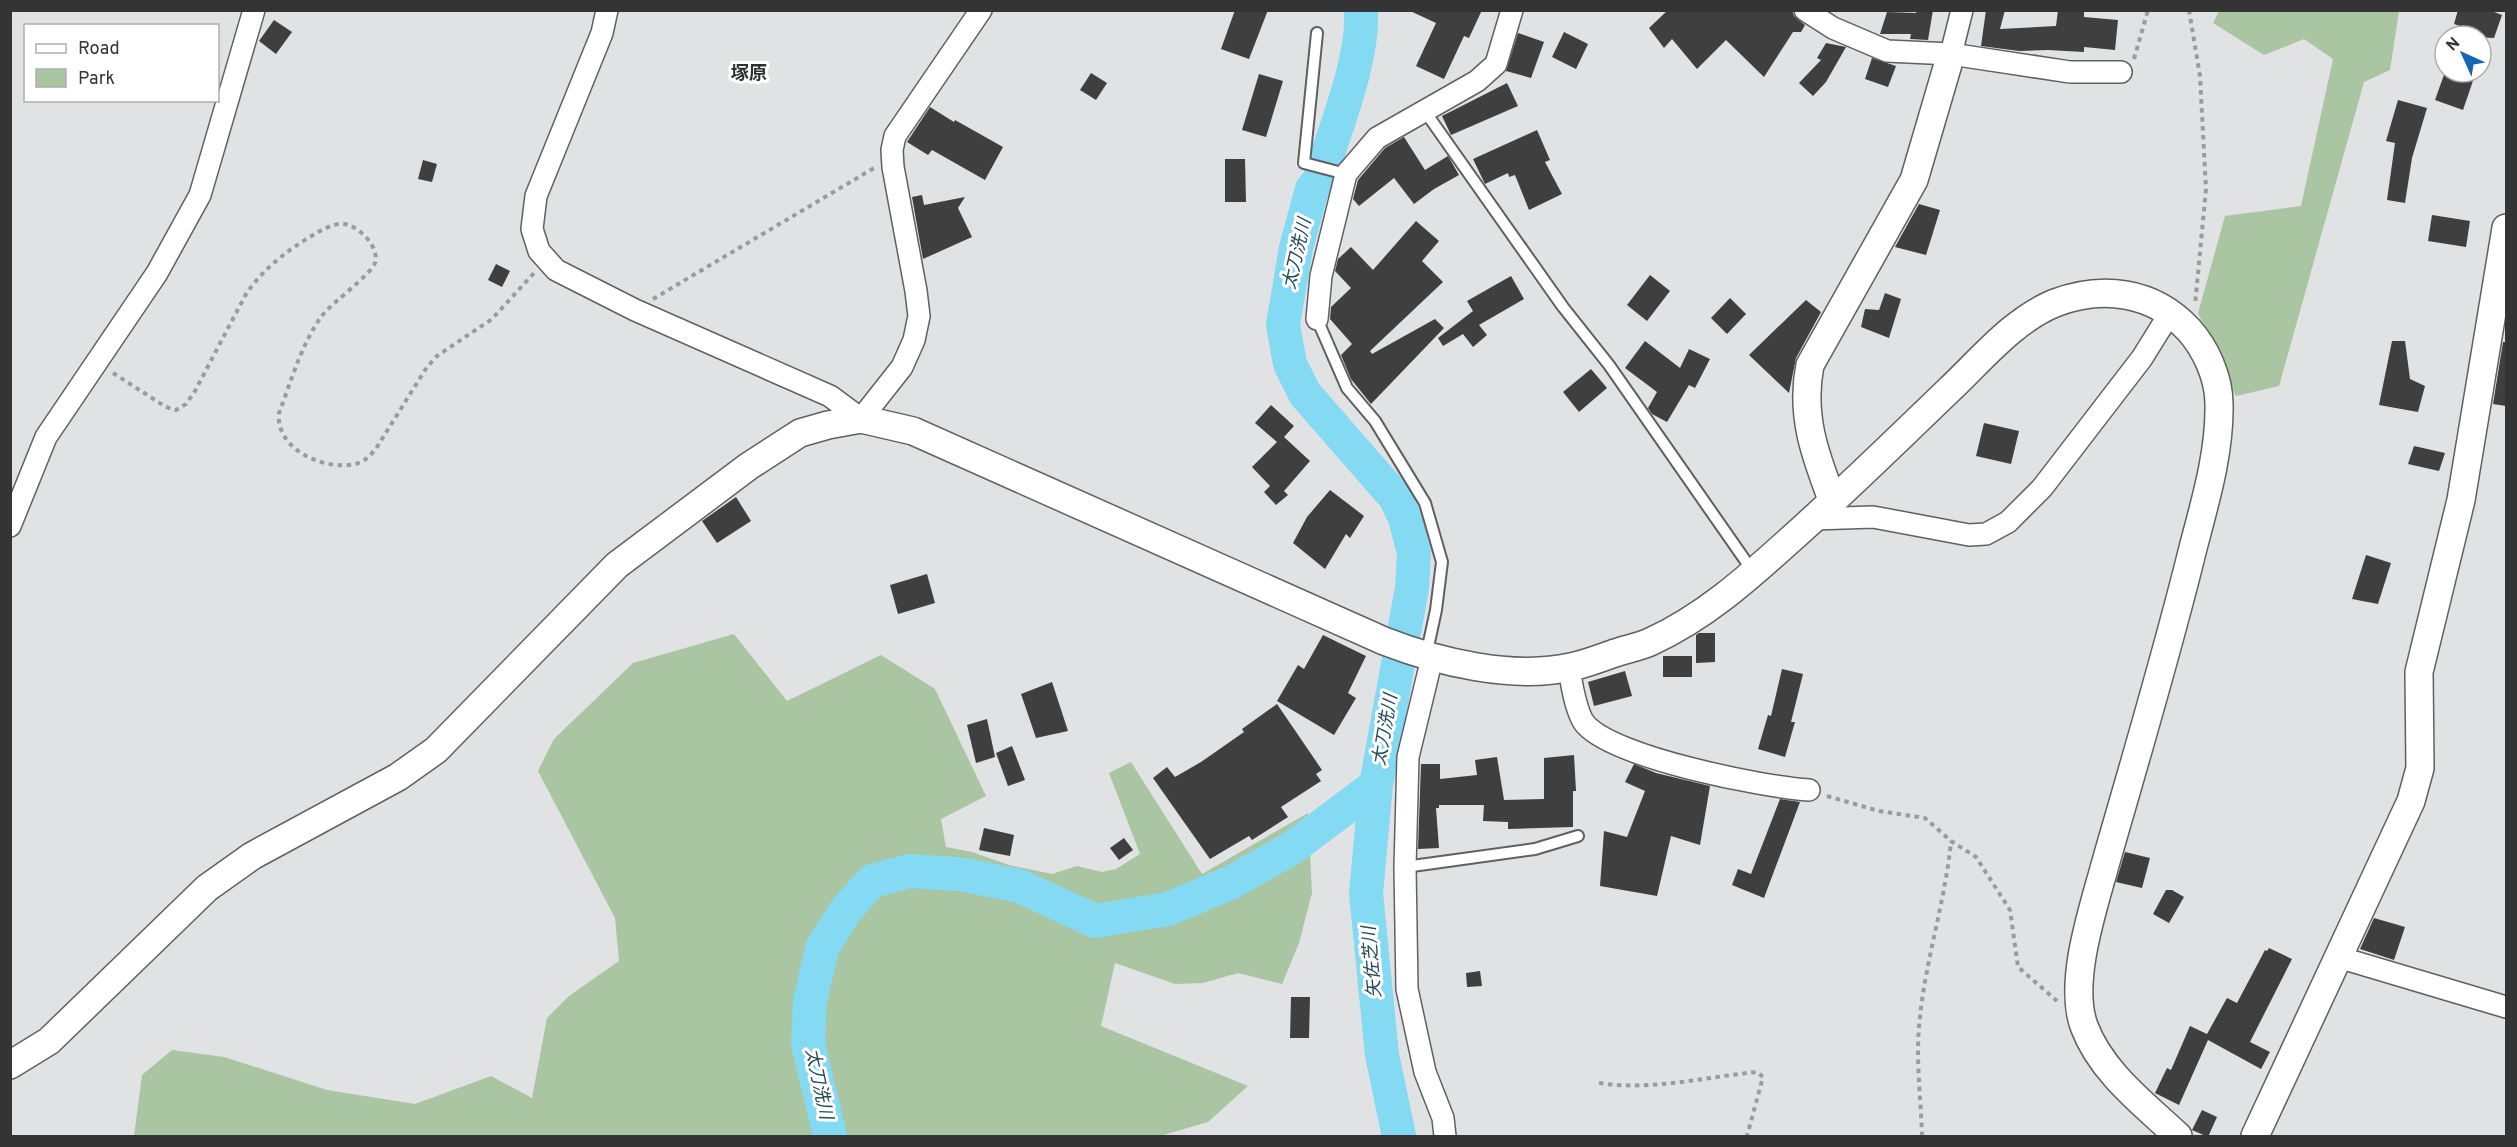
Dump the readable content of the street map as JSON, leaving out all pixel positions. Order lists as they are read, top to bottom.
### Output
{
  "districts": ["塚原"],
  "water": ["太刀洗川", "矢佐芝川"],
  "legend": ["Road", "Park"],
  "north": "top left"
}
